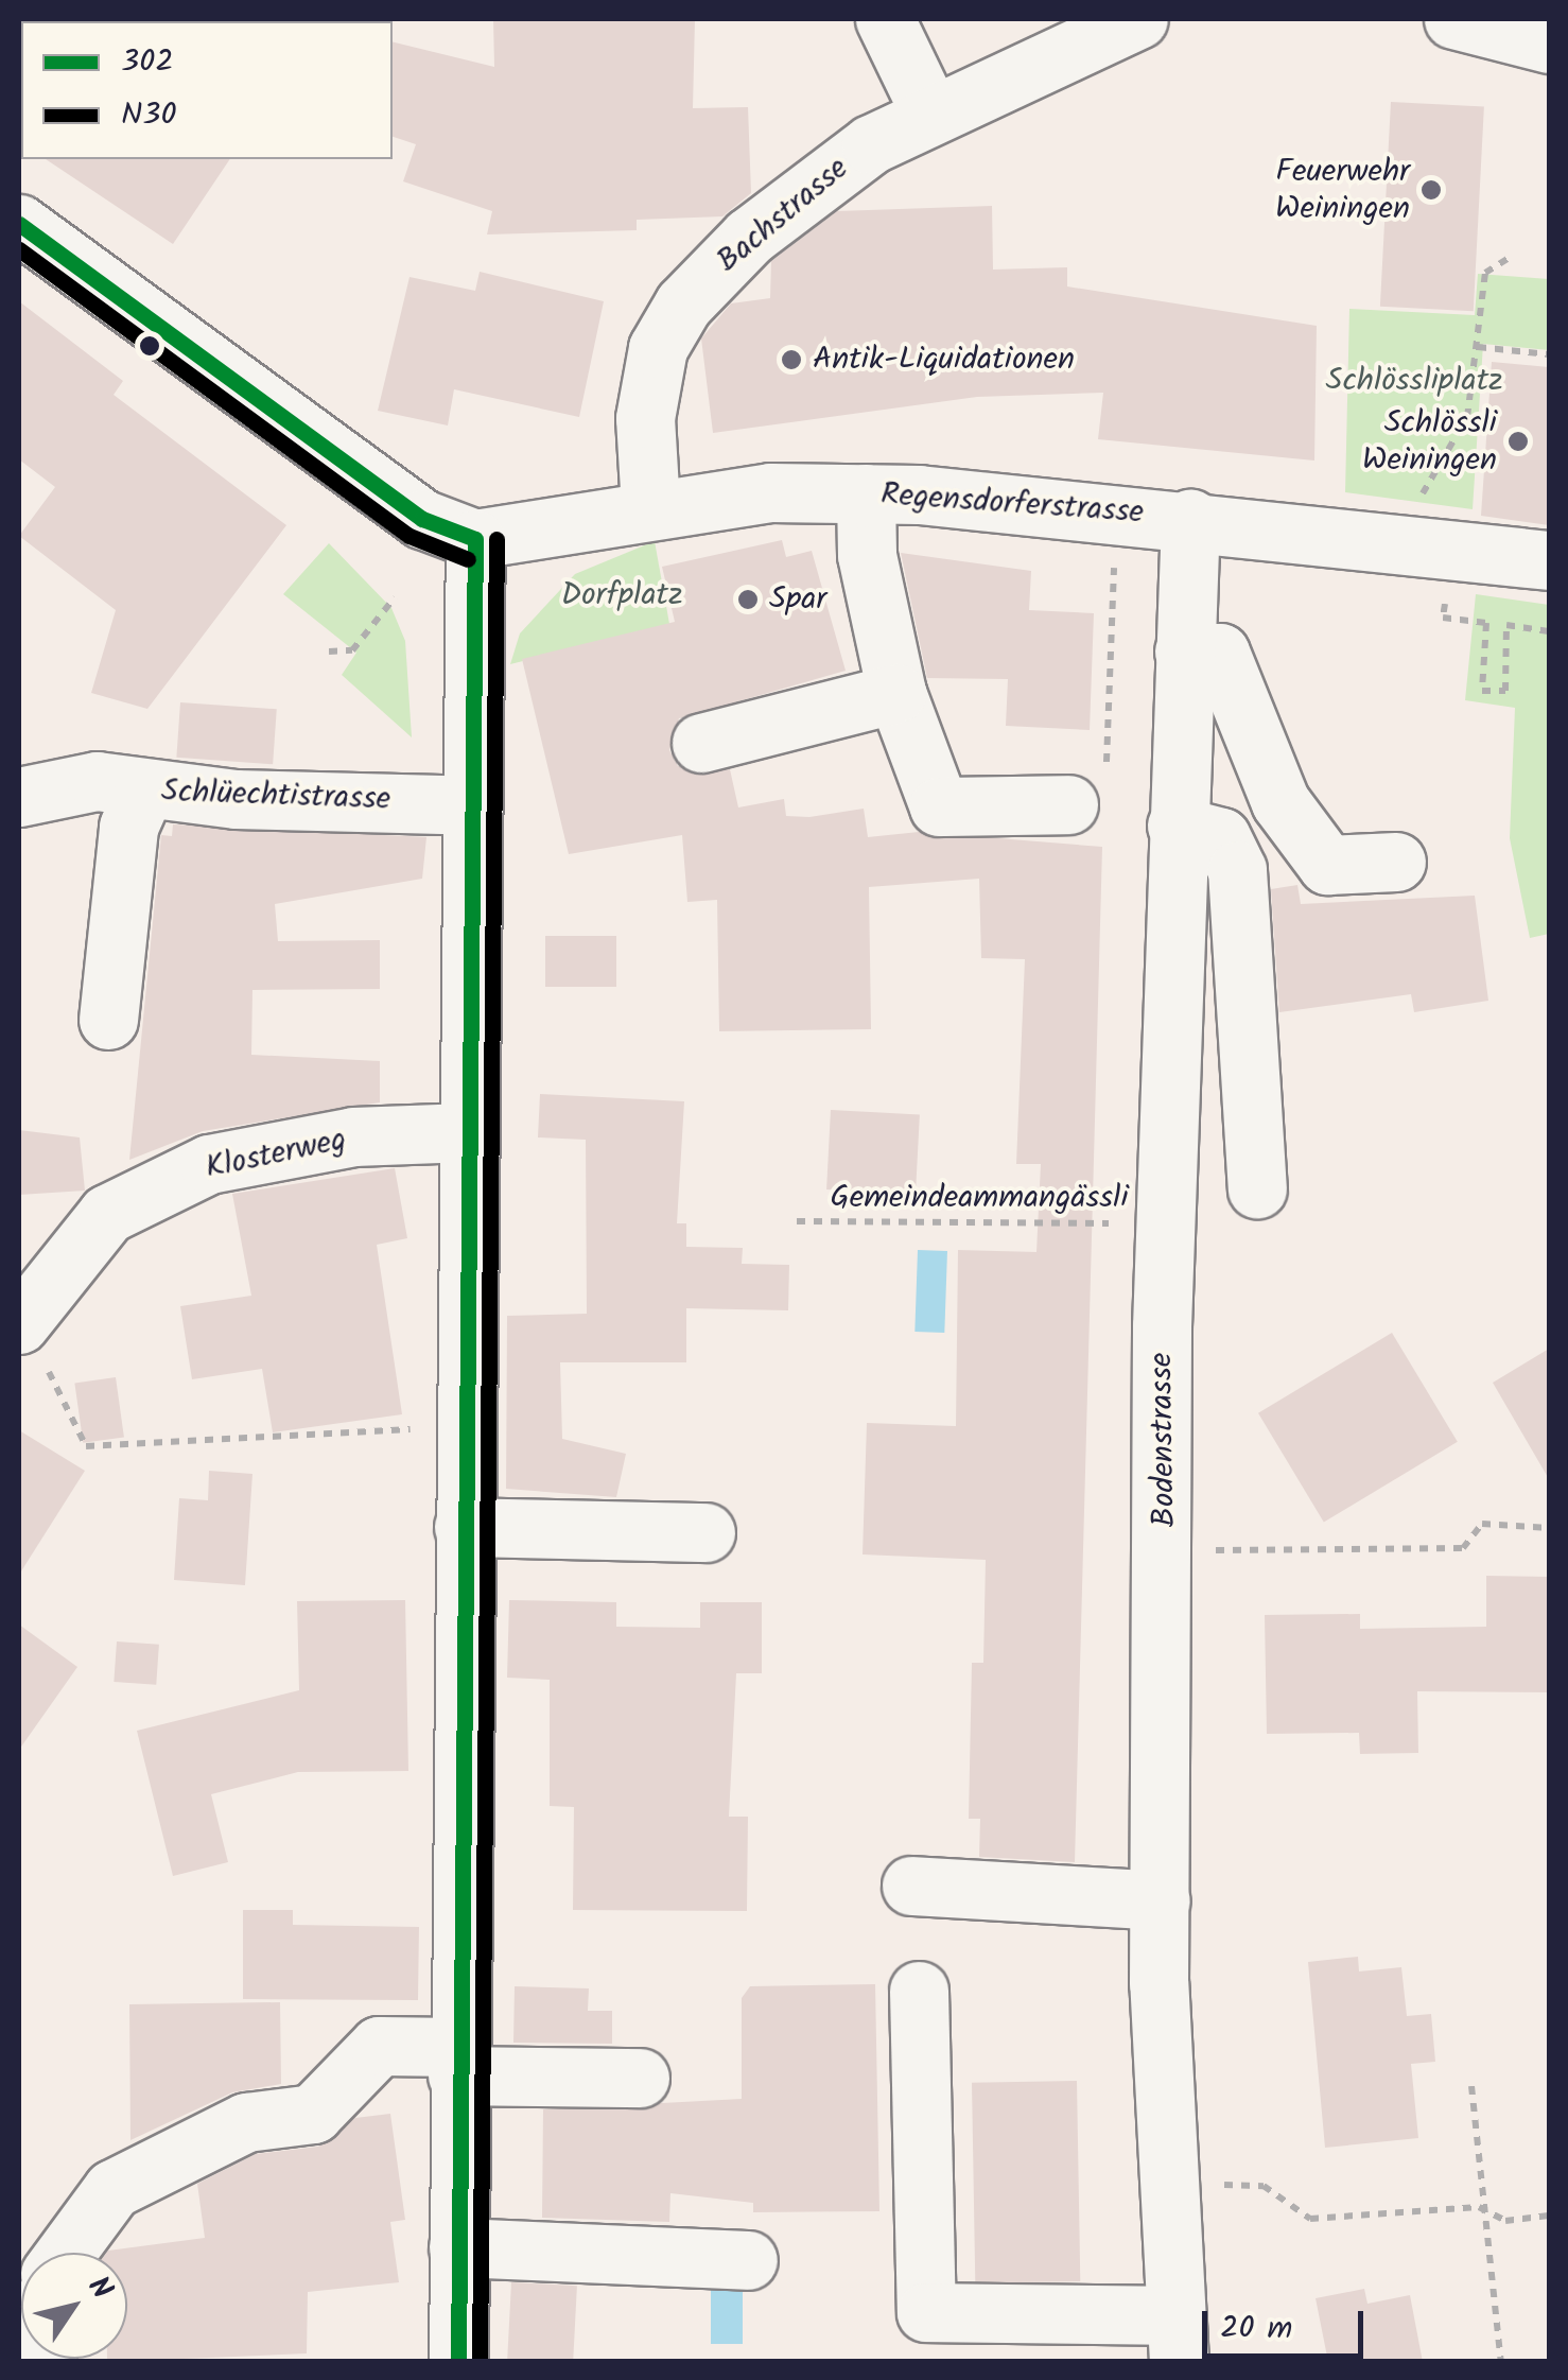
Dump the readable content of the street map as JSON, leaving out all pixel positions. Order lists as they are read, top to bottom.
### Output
{
  "streets": {
    "street": [
      "Bachstrasse",
      "Regensdorferstrasse",
      "Schlüechtistrasse",
      "Klosterweg",
      "Bodenstrasse"
    ],
    "path": ["Gemeindeammangässli"]
  },
  "crossings": [
    ["Bachstrasse", "Regensdorferstrasse"],
    ["Regensdorferstrasse", "Bodenstrasse"],
    ["Gemeindeammangässli", "Bodenstrasse"]
  ],
  "parks": ["Schlössliplatz", "Dorfplatz"],
  "places": [
    "Feuerwehr Weiningen",
    "Antik-Liquidationen",
    "Schlössli Weiningen",
    "Spar"
  ],
  "lines": ["transit line 302", "transit line N30"],
  "legend": ["302", "N30"],
  "scale_bar": "20 m",
  "north": "top right"
}
